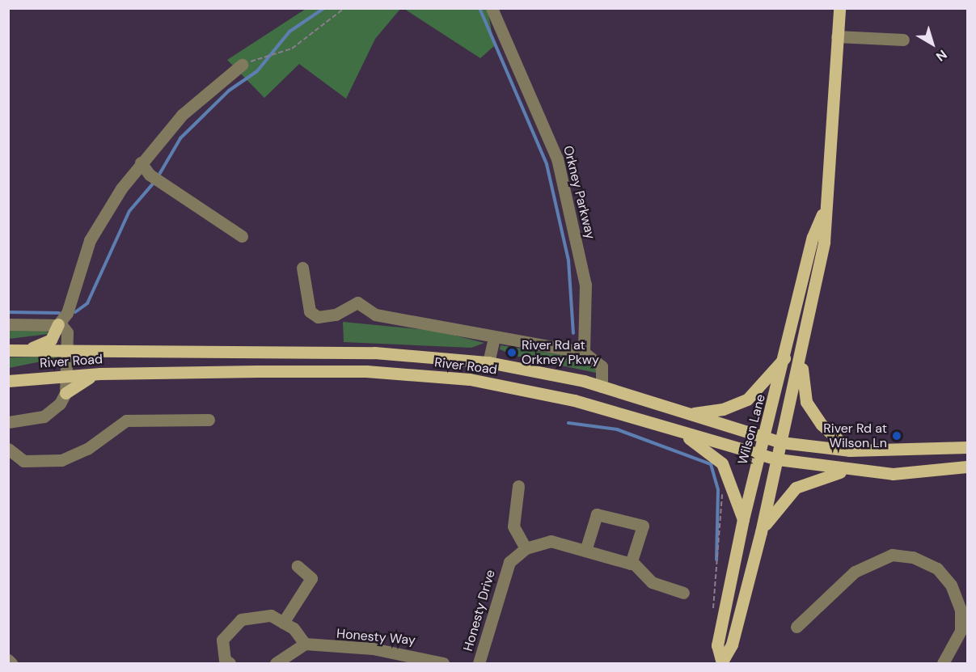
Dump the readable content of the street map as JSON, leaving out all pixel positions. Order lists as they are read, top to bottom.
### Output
{
  "streets": {
    "main road": ["River Road", "Wilson Lane"],
    "street": ["Orkney Parkway", "Honesty Drive", "Honesty Way"]
  },
  "crossings": [
    ["River Road", "Wilson Lane"]
  ],
  "places": ["River Rd at Orkney Pkwy", "River Rd at Wilson Ln"],
  "north": "bottom right"
}
